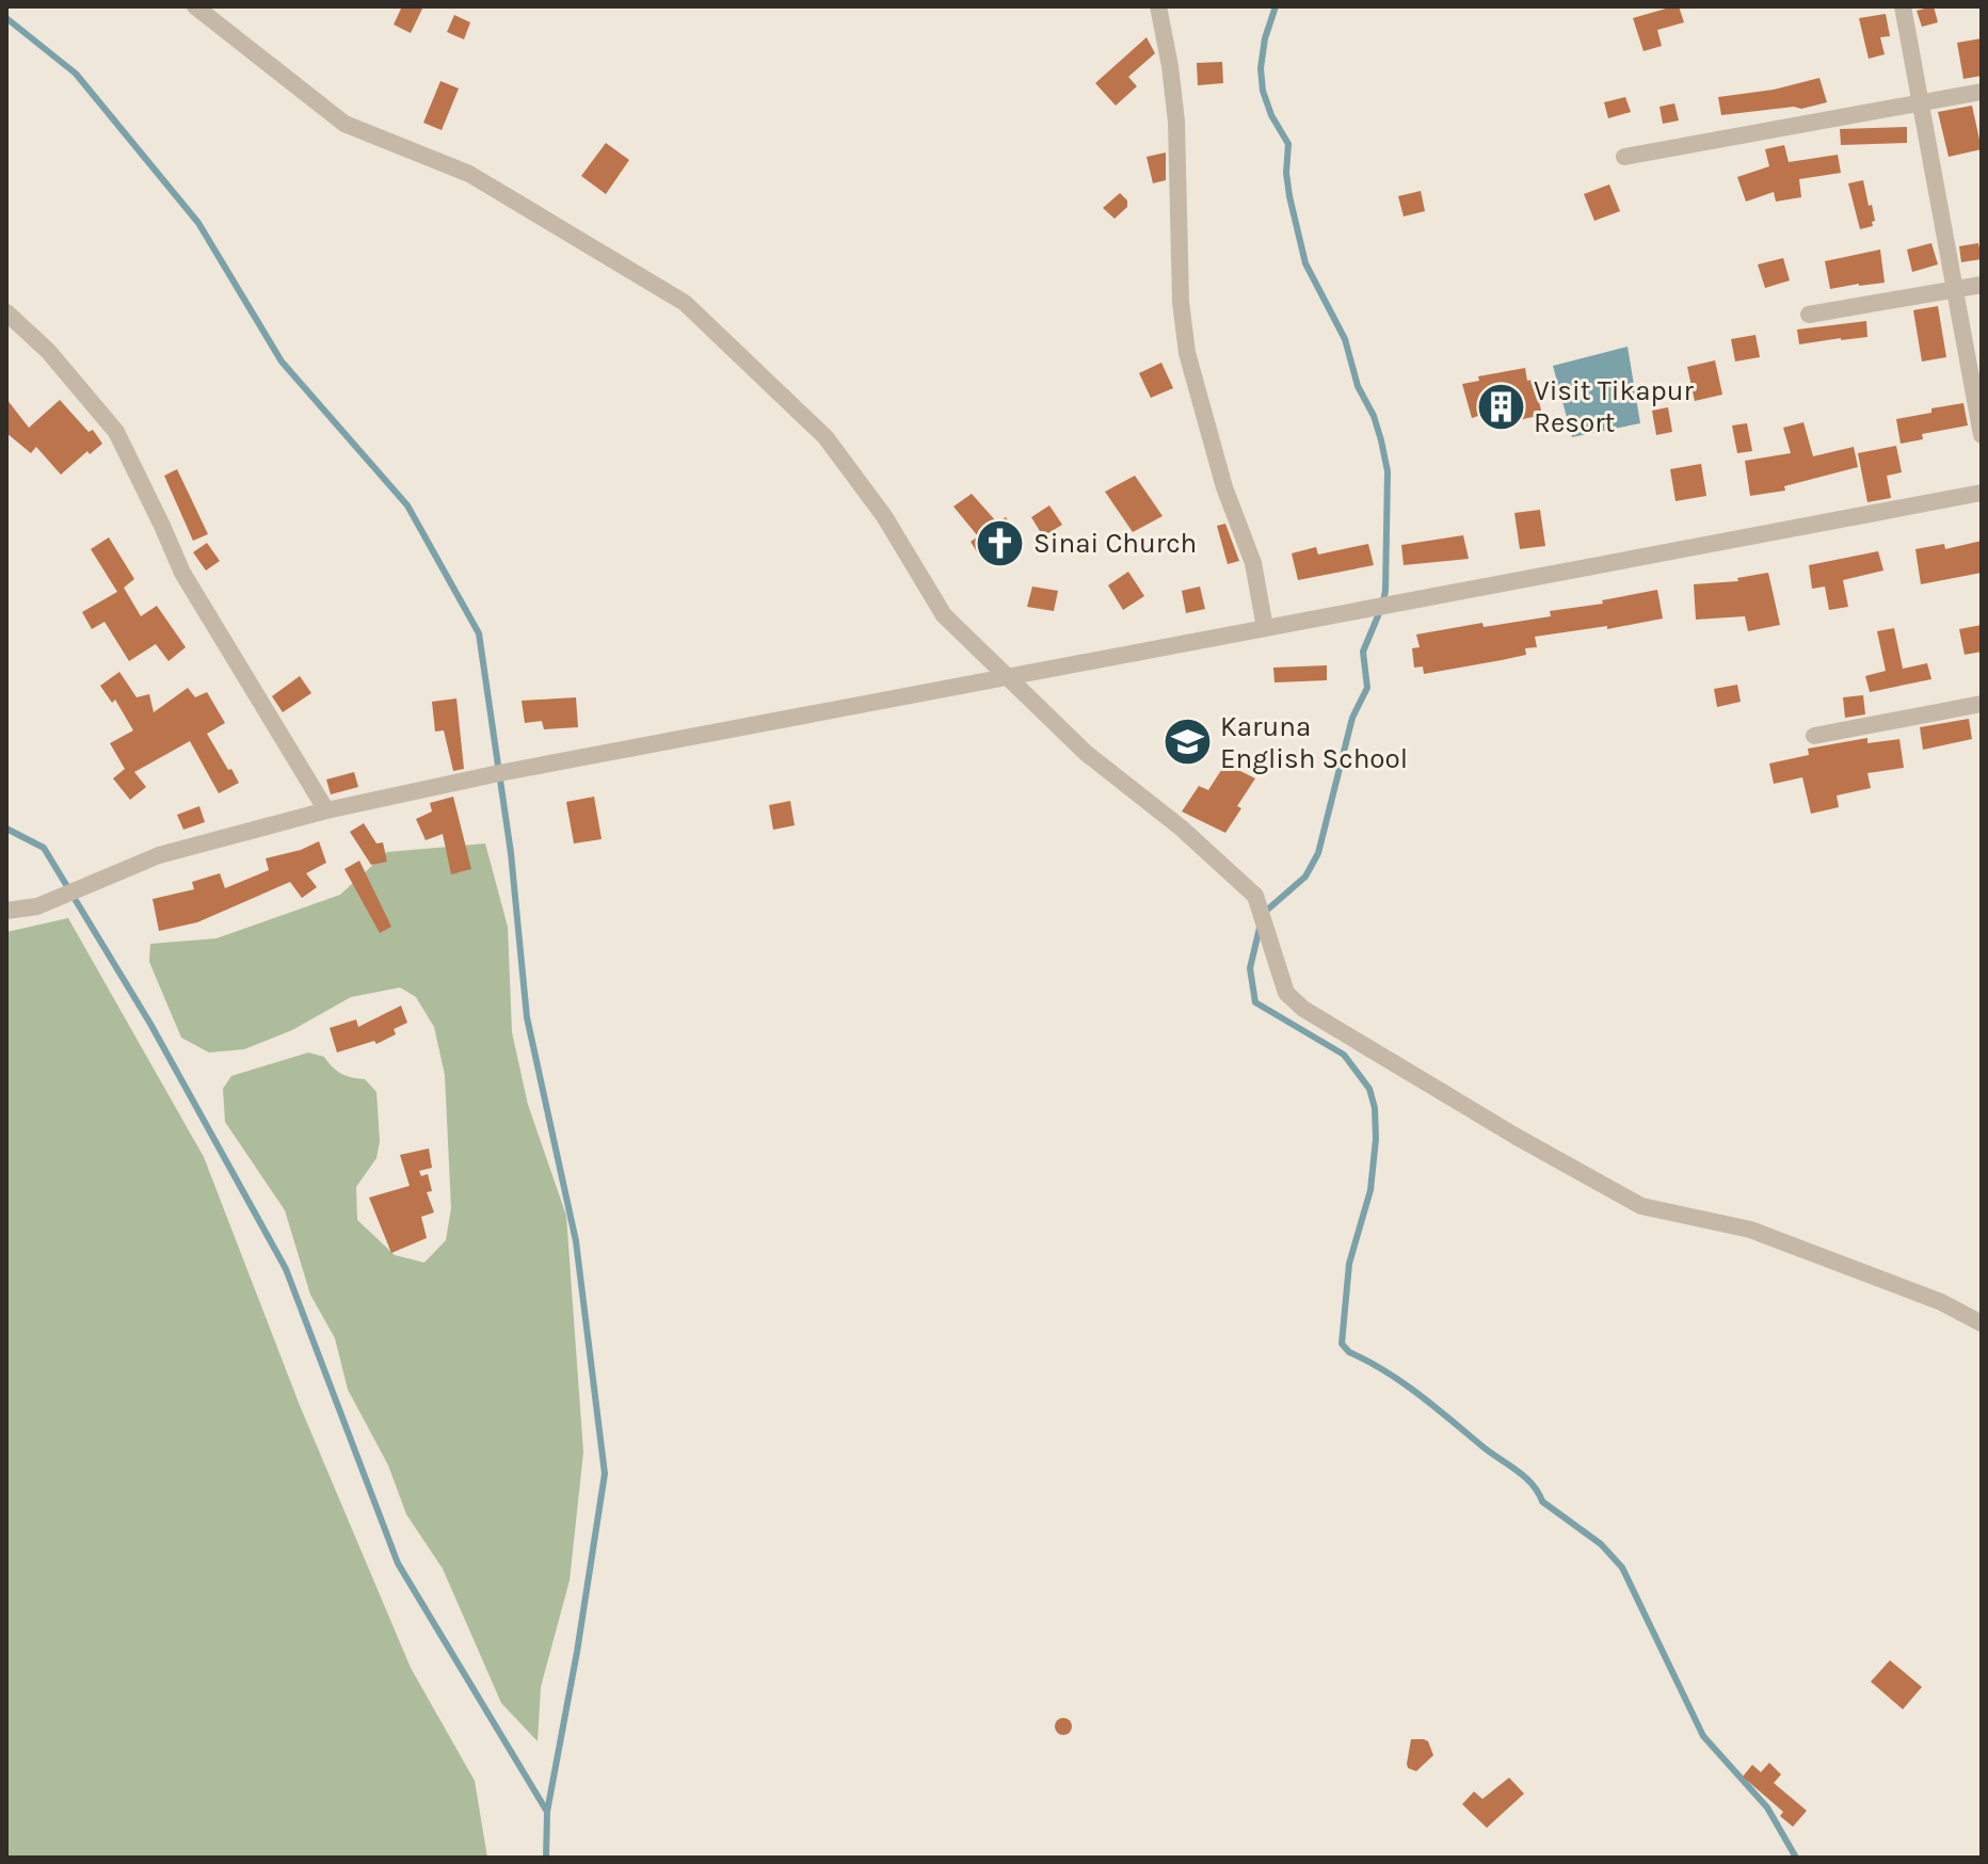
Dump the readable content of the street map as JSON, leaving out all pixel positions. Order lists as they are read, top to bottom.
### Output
{
  "places": {
    "building": ["Visit Tikapur Resort"],
    "church": ["Sinai Church"],
    "school or university": ["Karuna English School"]
  }
}
